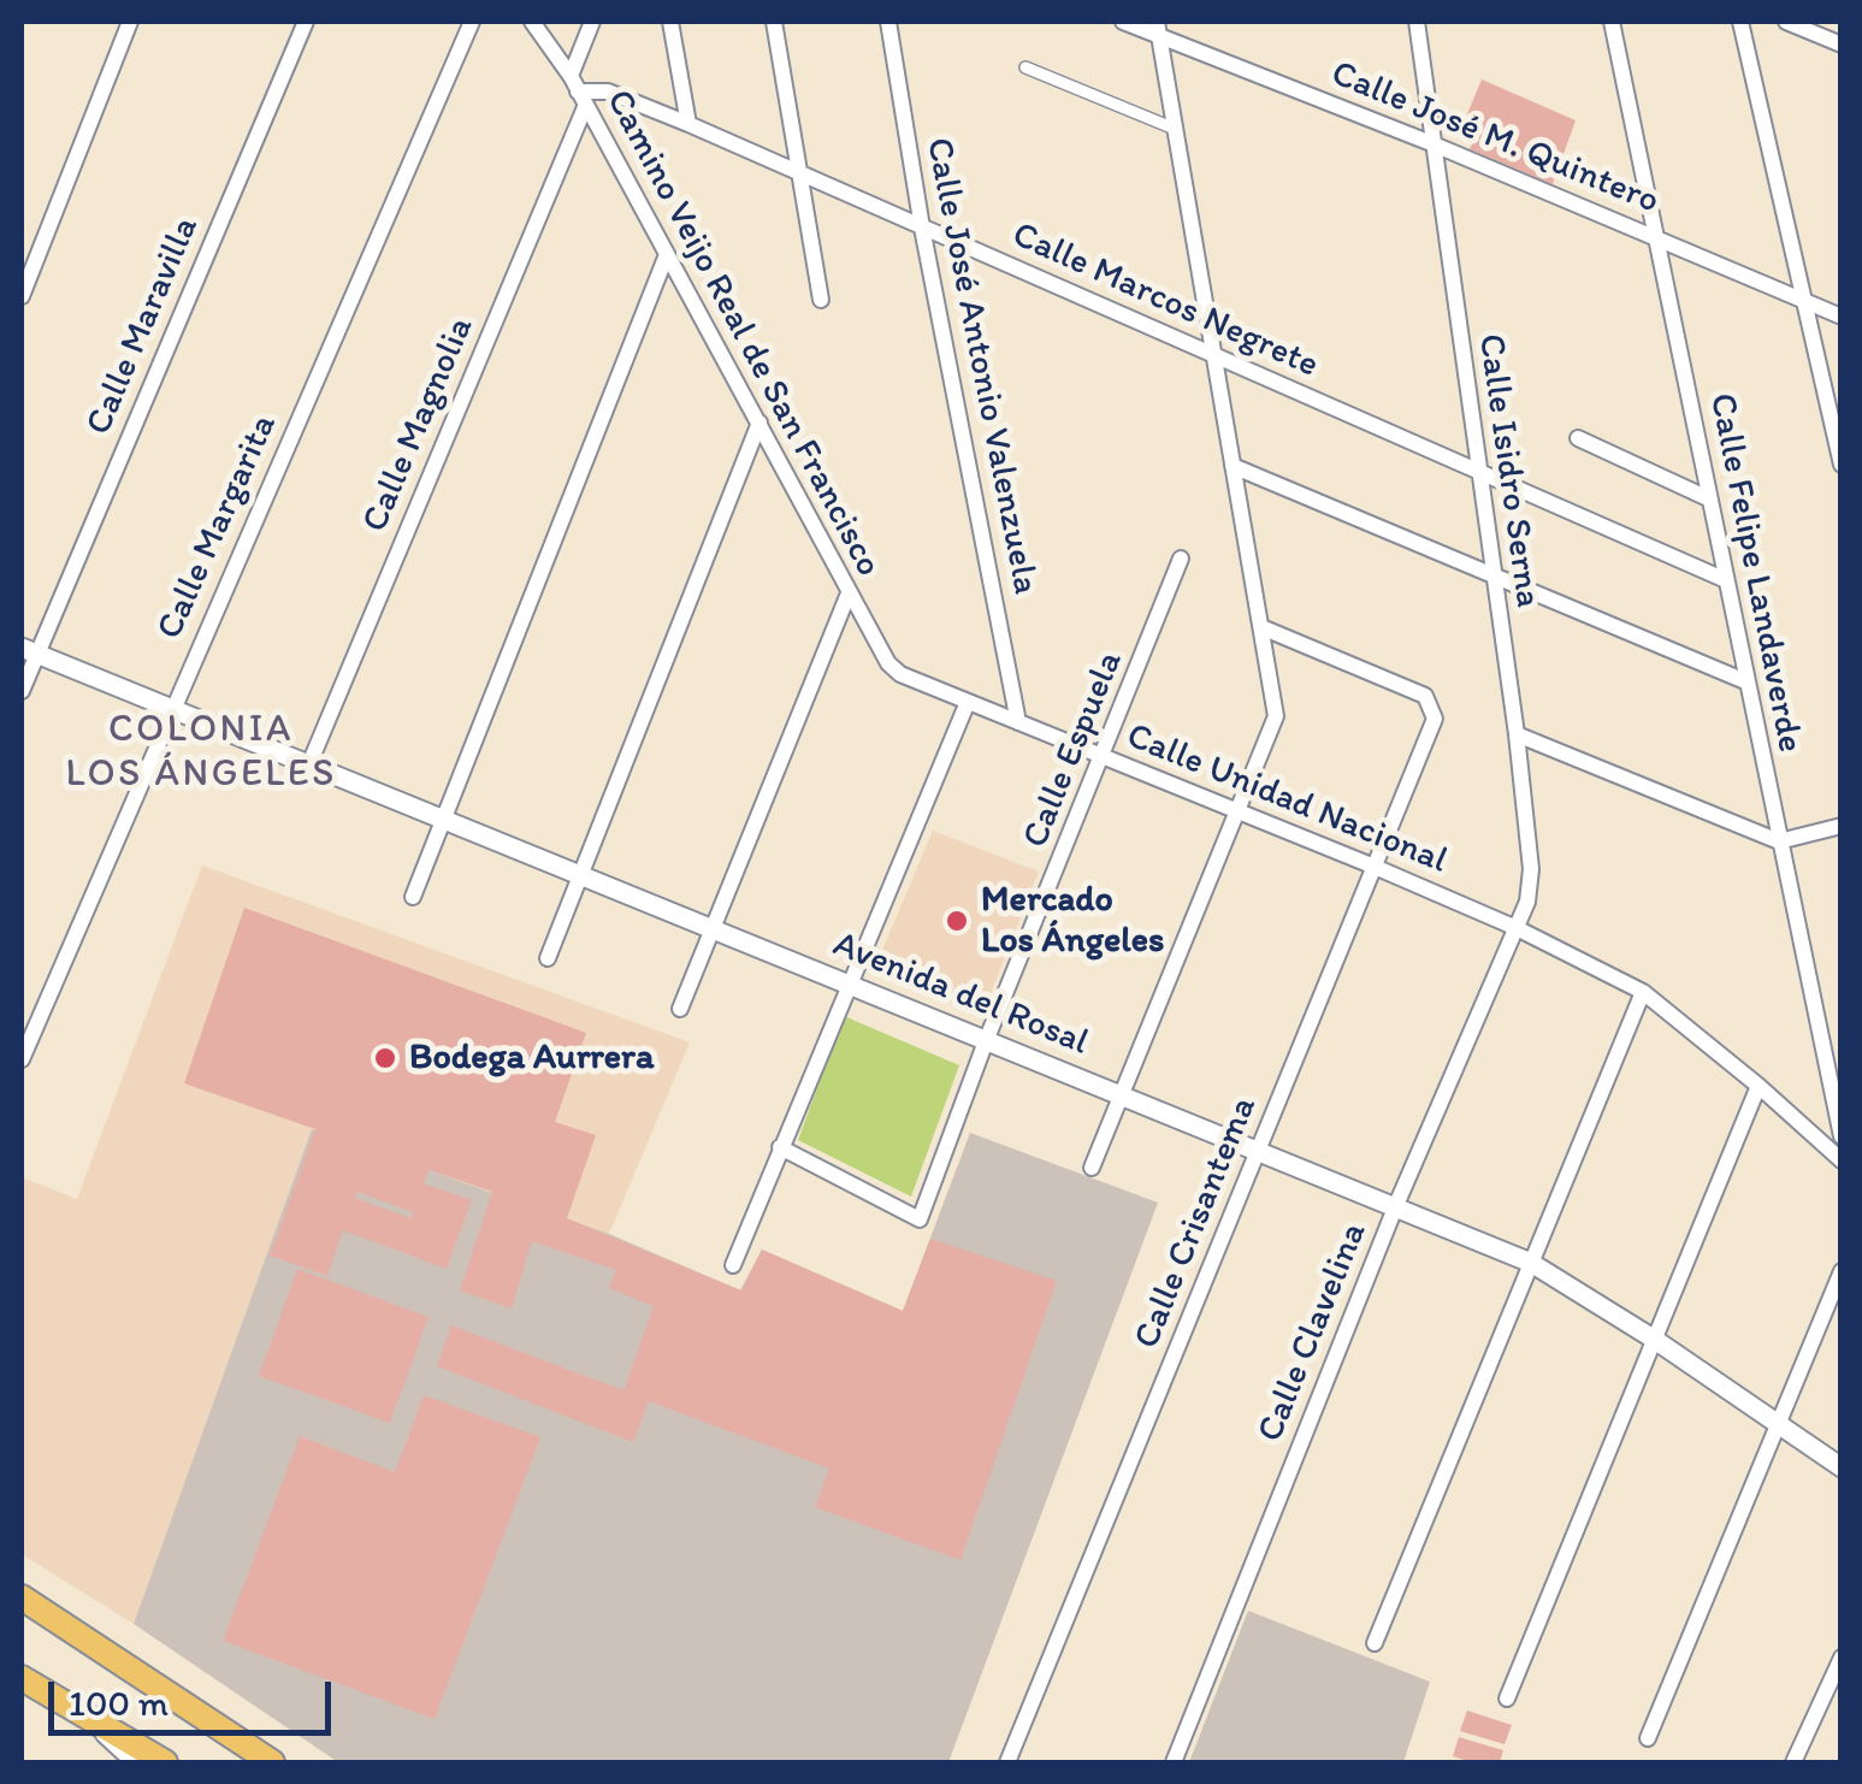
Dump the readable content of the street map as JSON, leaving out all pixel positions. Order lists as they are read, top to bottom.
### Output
{
  "streets": {
    "street": [
      "Calle José M. Quintero",
      "Calle Marcos Negrete",
      "Calle Maravilla",
      "Camino Veijo Real de San Francisco",
      "Calle José Antonio Valenzuela",
      "Calle Magnolia",
      "Calle Isidro Serna",
      "Calle Margarita",
      "Calle Felipe Landaverde",
      "Calle Espuela",
      "Calle Unidad Nacional",
      "Avenida del Rosal",
      "Calle Crisantema",
      "Calle Clavelina"
    ]
  },
  "crossings": [
    ["Calle José M. Quintero", "Calle Isidro Serna"],
    ["Calle José M. Quintero", "Calle Felipe Landaverde"],
    ["Calle Marcos Negrete", "Camino Veijo Real de San Francisco"],
    ["Calle Marcos Negrete", "Calle José Antonio Valenzuela"],
    ["Calle Marcos Negrete", "Calle Magnolia"],
    ["Calle Marcos Negrete", "Calle Isidro Serna"],
    ["Calle Marcos Negrete", "Calle Felipe Landaverde"],
    ["Calle Maravilla", "Avenida del Rosal"],
    ["Camino Veijo Real de San Francisco", "Calle Magnolia"],
    ["Camino Veijo Real de San Francisco", "Calle Unidad Nacional"],
    ["Calle José Antonio Valenzuela", "Calle Unidad Nacional"],
    ["Calle Magnolia", "Avenida del Rosal"],
    ["Calle Isidro Serna", "Calle Unidad Nacional"],
    ["Calle Isidro Serna", "Calle Clavelina"],
    ["Calle Margarita", "Avenida del Rosal"],
    ["Calle Espuela", "Calle Unidad Nacional"],
    ["Calle Espuela", "Avenida del Rosal"],
    ["Calle Unidad Nacional", "Calle Crisantema"],
    ["Calle Unidad Nacional", "Calle Clavelina"],
    ["Avenida del Rosal", "Calle Crisantema"],
    ["Avenida del Rosal", "Calle Clavelina"]
  ],
  "districts": ["COLONIA LOS ÁNGELES"],
  "places": ["Mercado Los Ángeles", "Bodega Aurrera"],
  "scale_bar": "100 m"
}
